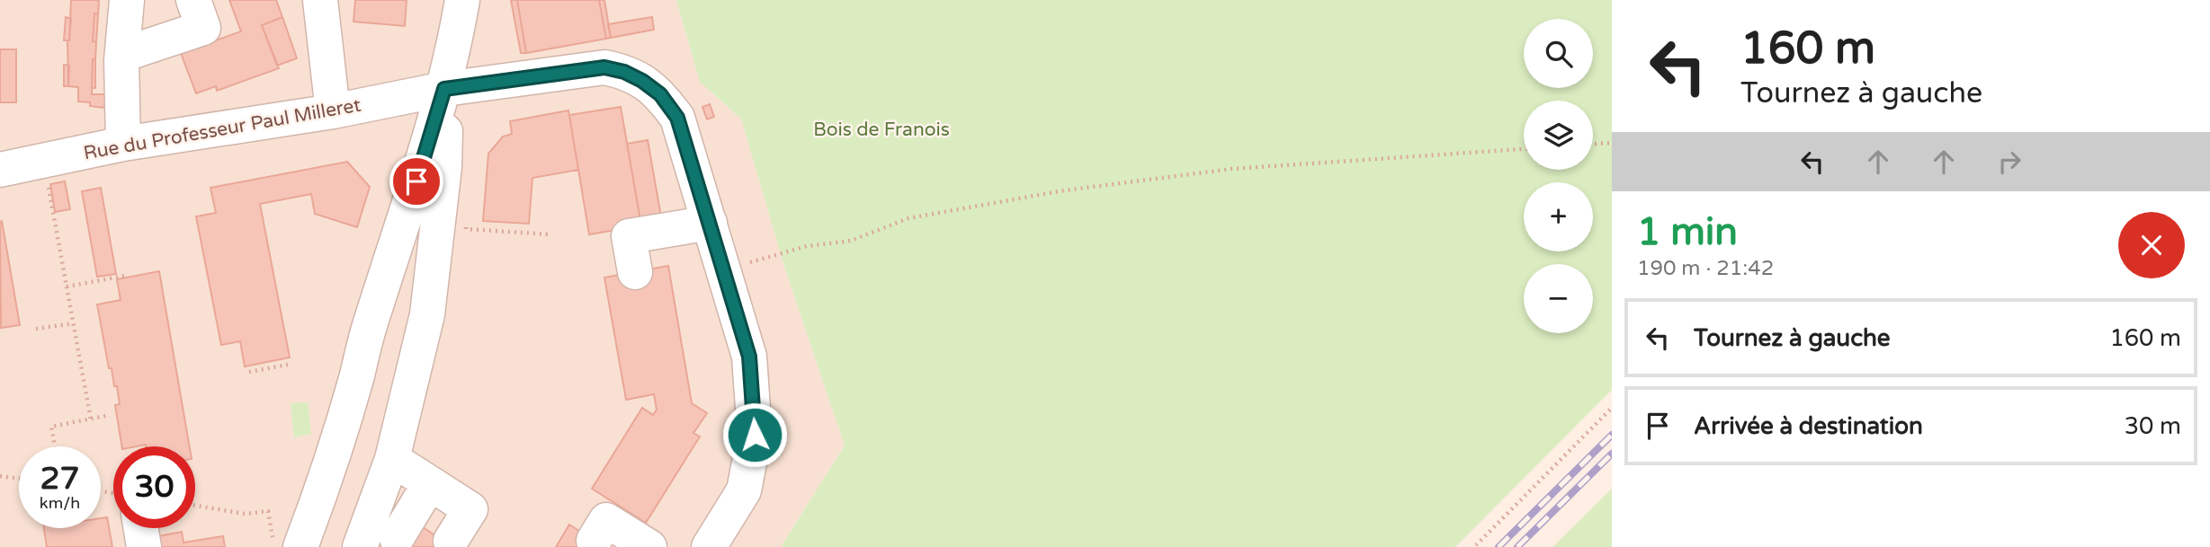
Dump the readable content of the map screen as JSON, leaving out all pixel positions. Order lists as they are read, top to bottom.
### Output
{
  "streets": {
    "street": ["Rue du Professeur Paul Milleret"]
  },
  "parks": ["Bois de Franois"],
  "page": {
    "turn": ["160 m", "Tournez à gauche"],
    "map_buttons": ["+", "−"],
    "heading": ["1 min", "190 m · 21:42"],
    "list": [
      {
        "name": "Tournez à gauche",
        "value": "160 m"
      },
      {
        "name": "Arrivée à destination",
        "value": "30 m"
      }
    ],
    "speed": "27 km/h",
    "limit": "30"
  }
}
